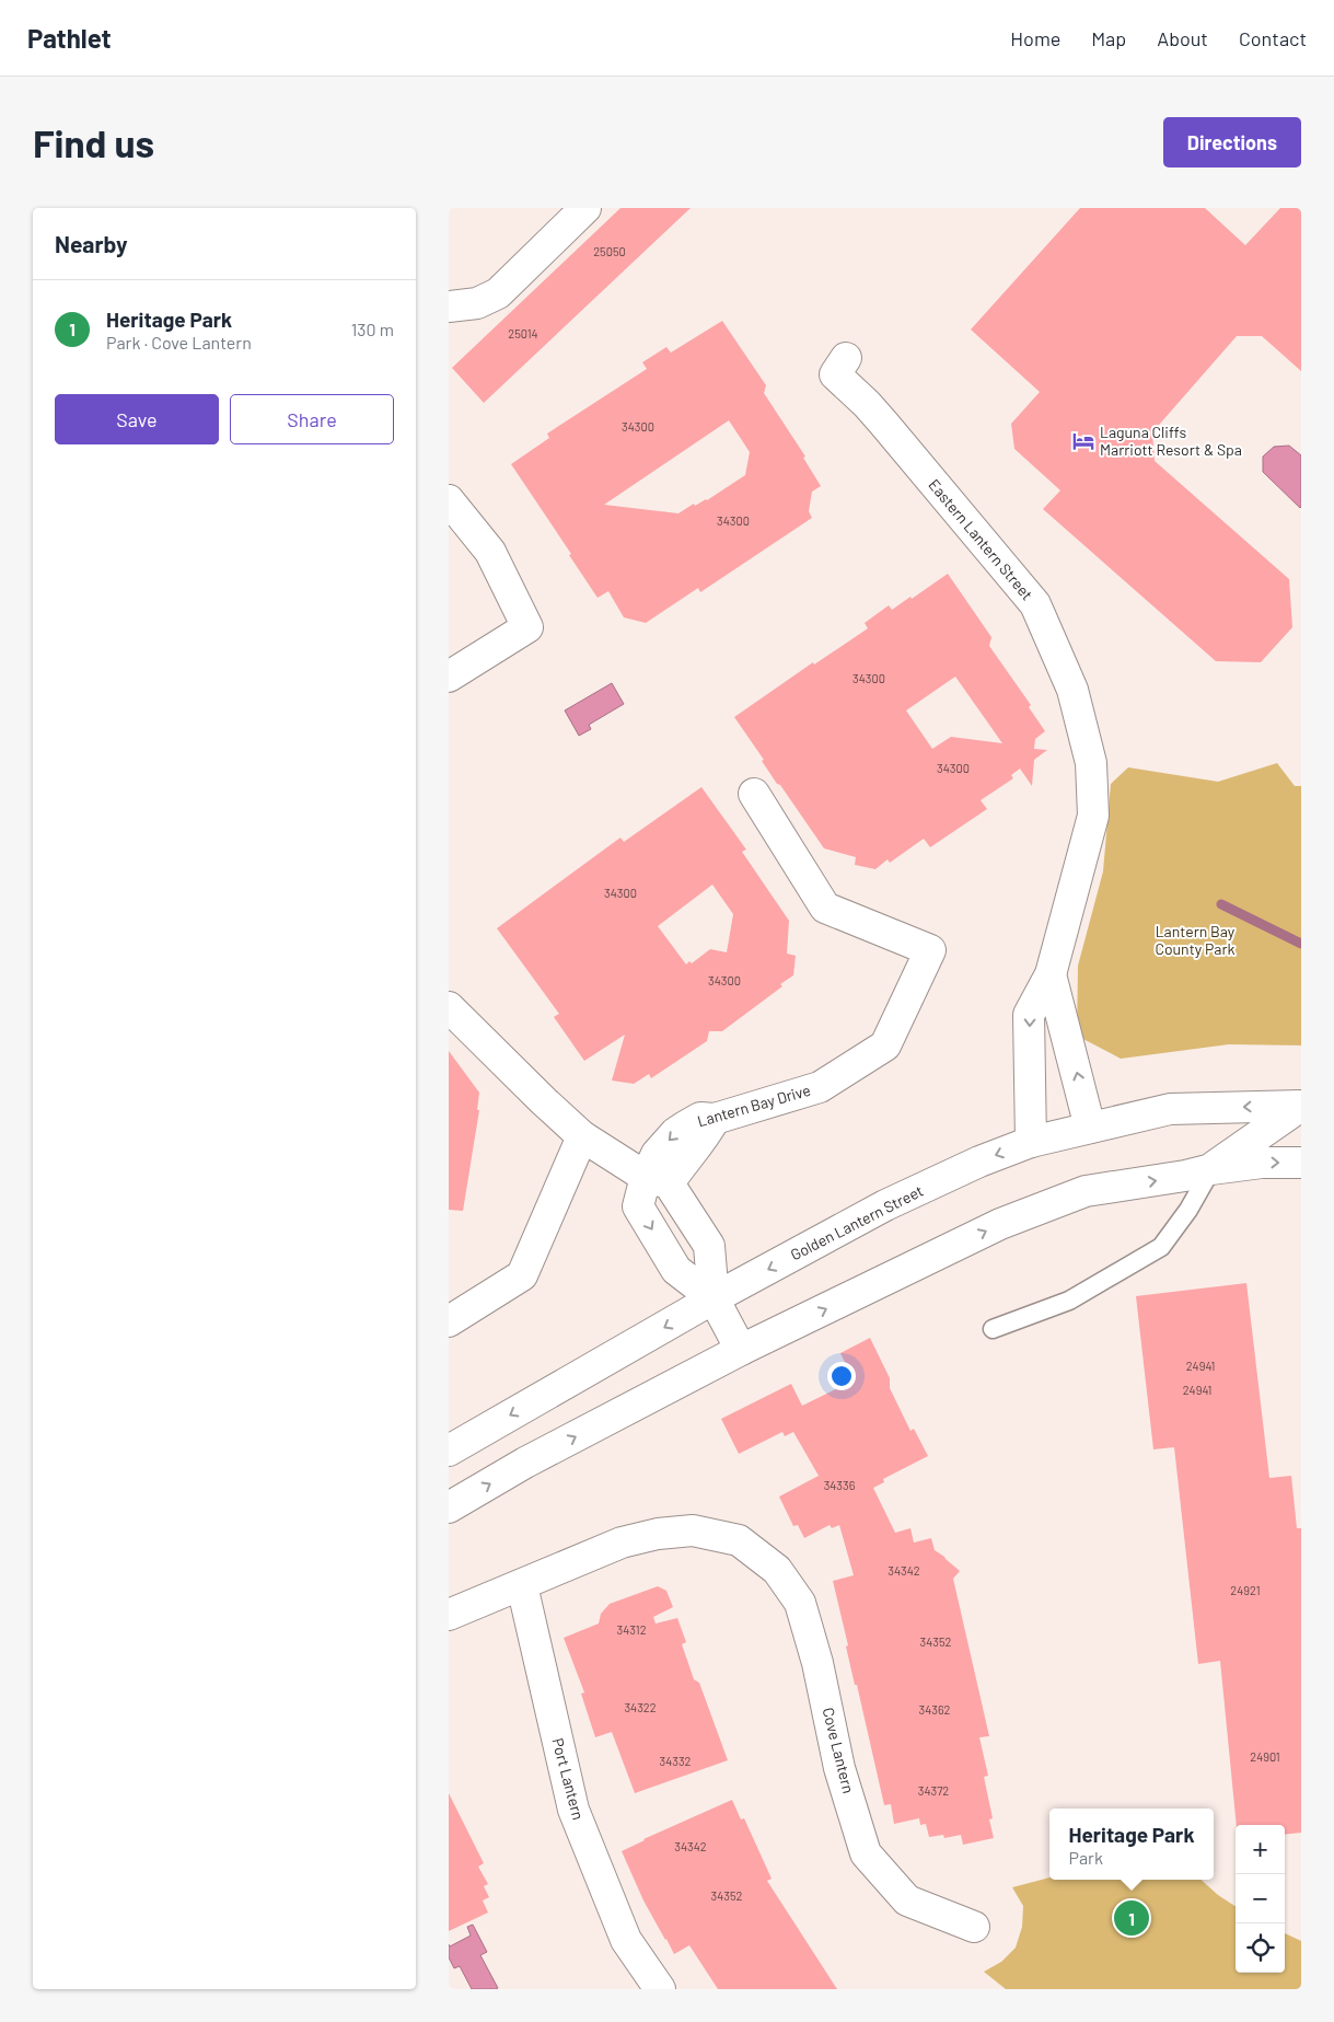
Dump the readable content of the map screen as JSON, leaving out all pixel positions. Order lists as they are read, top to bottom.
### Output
{
  "streets": {
    "street": [
      "Eastern Lantern Street",
      "Lantern Bay Drive",
      "Golden Lantern Street",
      "Cove Lantern",
      "Port Lantern"
    ]
  },
  "crossings": [
    ["Eastern Lantern Street", "Golden Lantern Street"],
    ["Lantern Bay Drive", "Golden Lantern Street"],
    ["Cove Lantern", "Port Lantern"]
  ],
  "parks": ["Lantern Bay County Park"],
  "places": {
    "hotel": ["Laguna Cliffs Marriott Resort & Spa"]
  },
  "house_numbers": [
    "25050",
    "25014",
    "34300",
    "34300",
    "34300",
    "34300",
    "34300",
    "34300",
    "24941",
    "24941",
    "34336",
    "34342",
    "24921",
    "34312",
    "34352",
    "34322",
    "34362",
    "24901",
    "34332",
    "34372",
    "34342",
    "34352"
  ],
  "page": {
    "header": "Pathlet",
    "nav": [
      "Home",
      "Map",
      "About",
      "Contact"
    ],
    "buttons": [
      "Directions",
      ["Save", "Share"]
    ],
    "title": "Find us",
    "heading": "Nearby",
    "list": [
      {
        "mark": "1",
        "name": "Heritage Park",
        "note": "Park · Cove Lantern",
        "value": "130 m"
      }
    ],
    "popup": ["Heritage Park", "Park"],
    "map_buttons": ["+", "−"],
    "pins": "1"
  }
}
